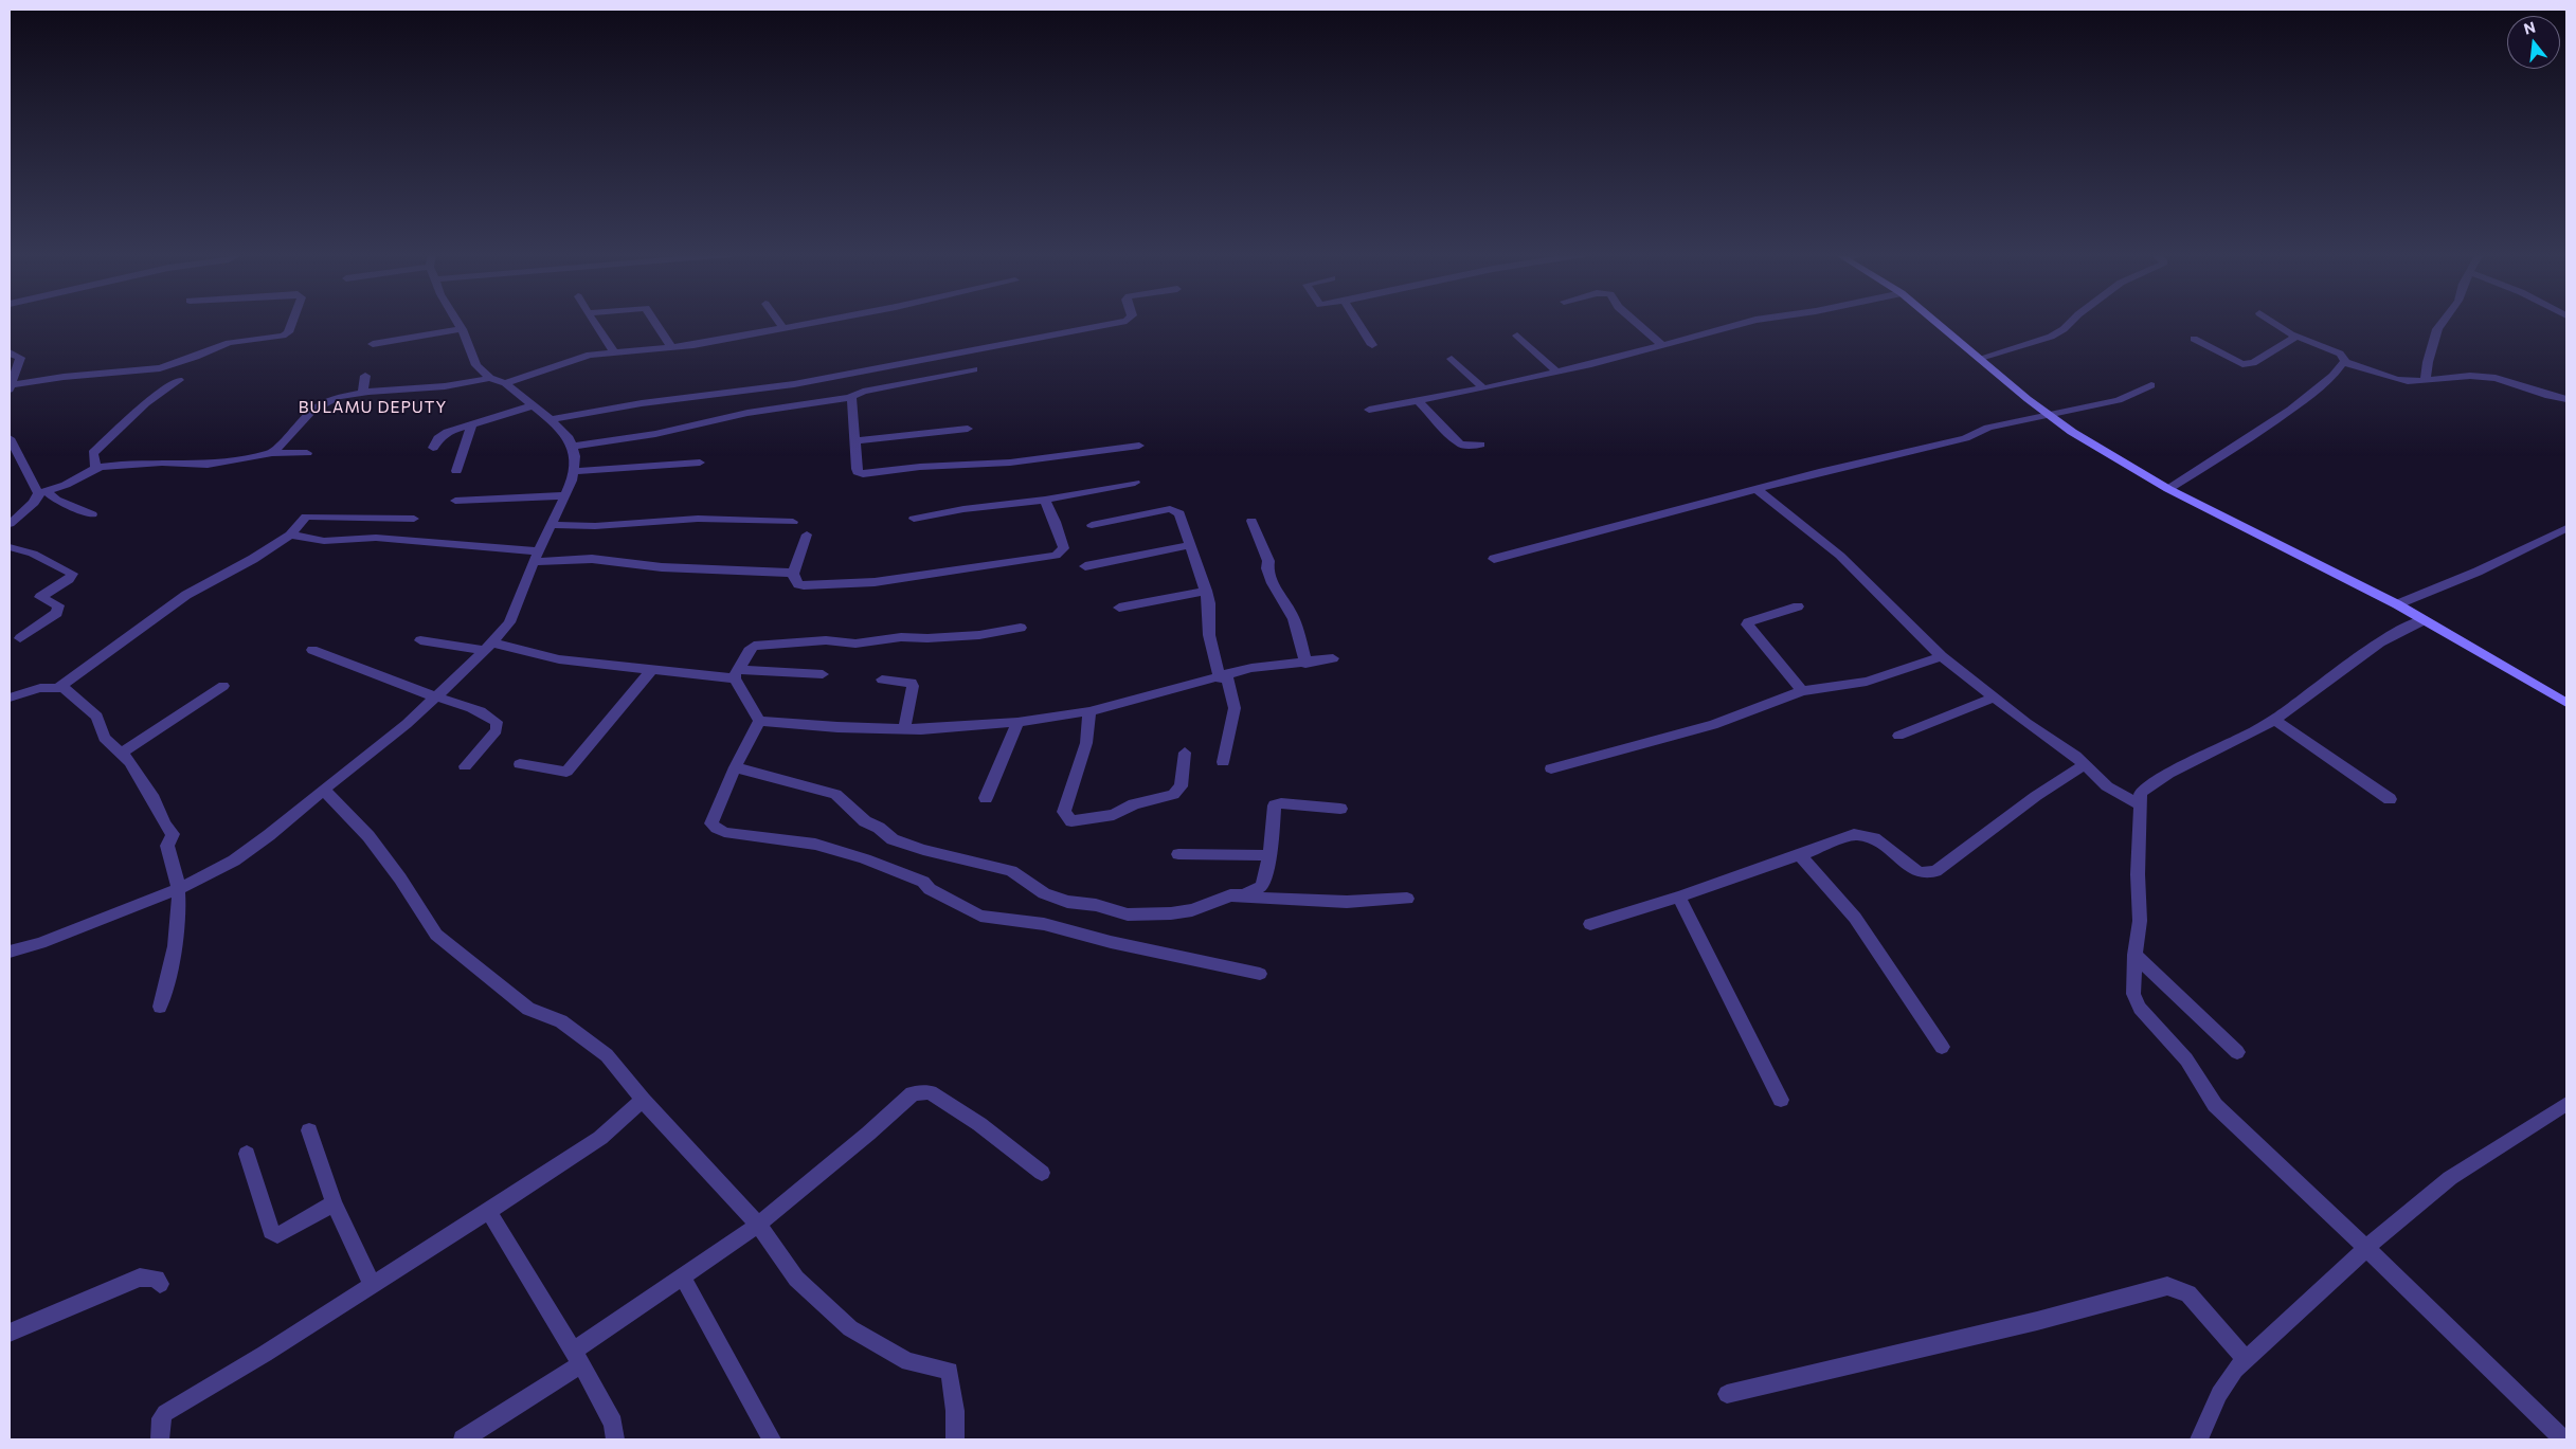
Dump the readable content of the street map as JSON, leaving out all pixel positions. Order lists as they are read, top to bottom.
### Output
{
  "districts": ["BULAMU DEPUTY"],
  "north": "top"
}
